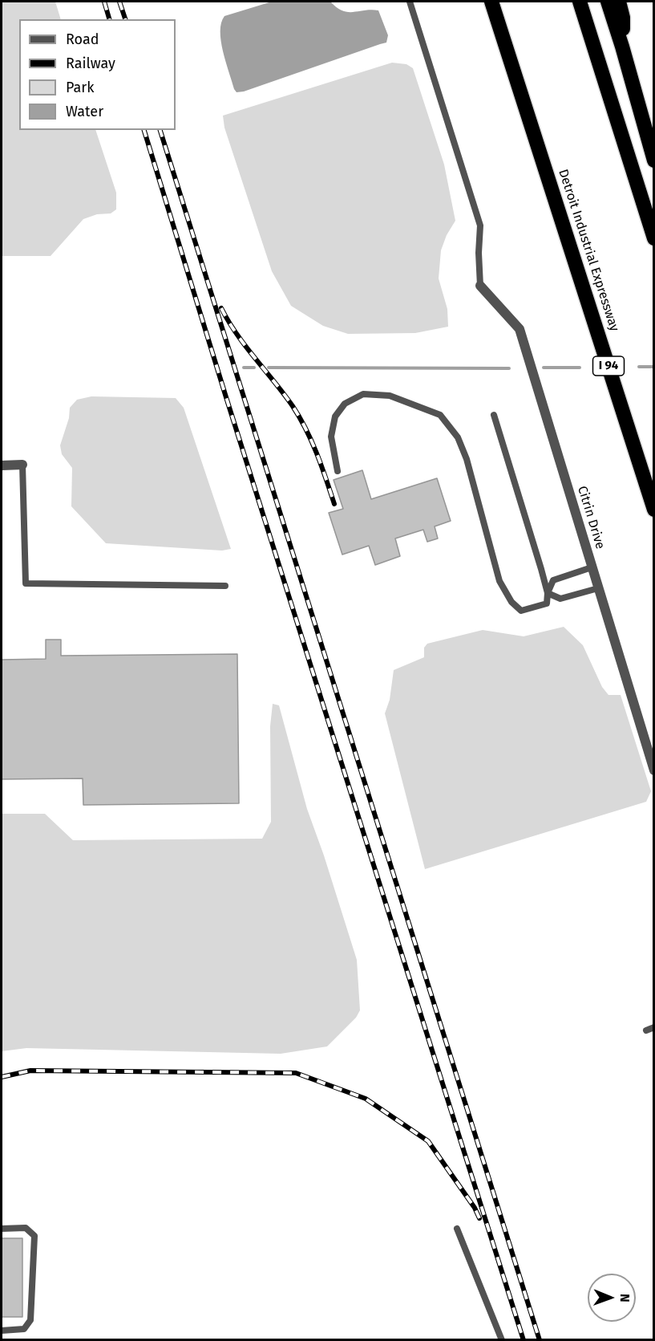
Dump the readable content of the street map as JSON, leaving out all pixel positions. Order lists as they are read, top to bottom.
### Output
{
  "streets": {
    "highway": ["Detroit Industrial Expressway", "I 94"],
    "street": ["Citrin Drive"]
  },
  "legend": [
    "Road",
    "Railway",
    "Park",
    "Water"
  ],
  "north": "right"
}
